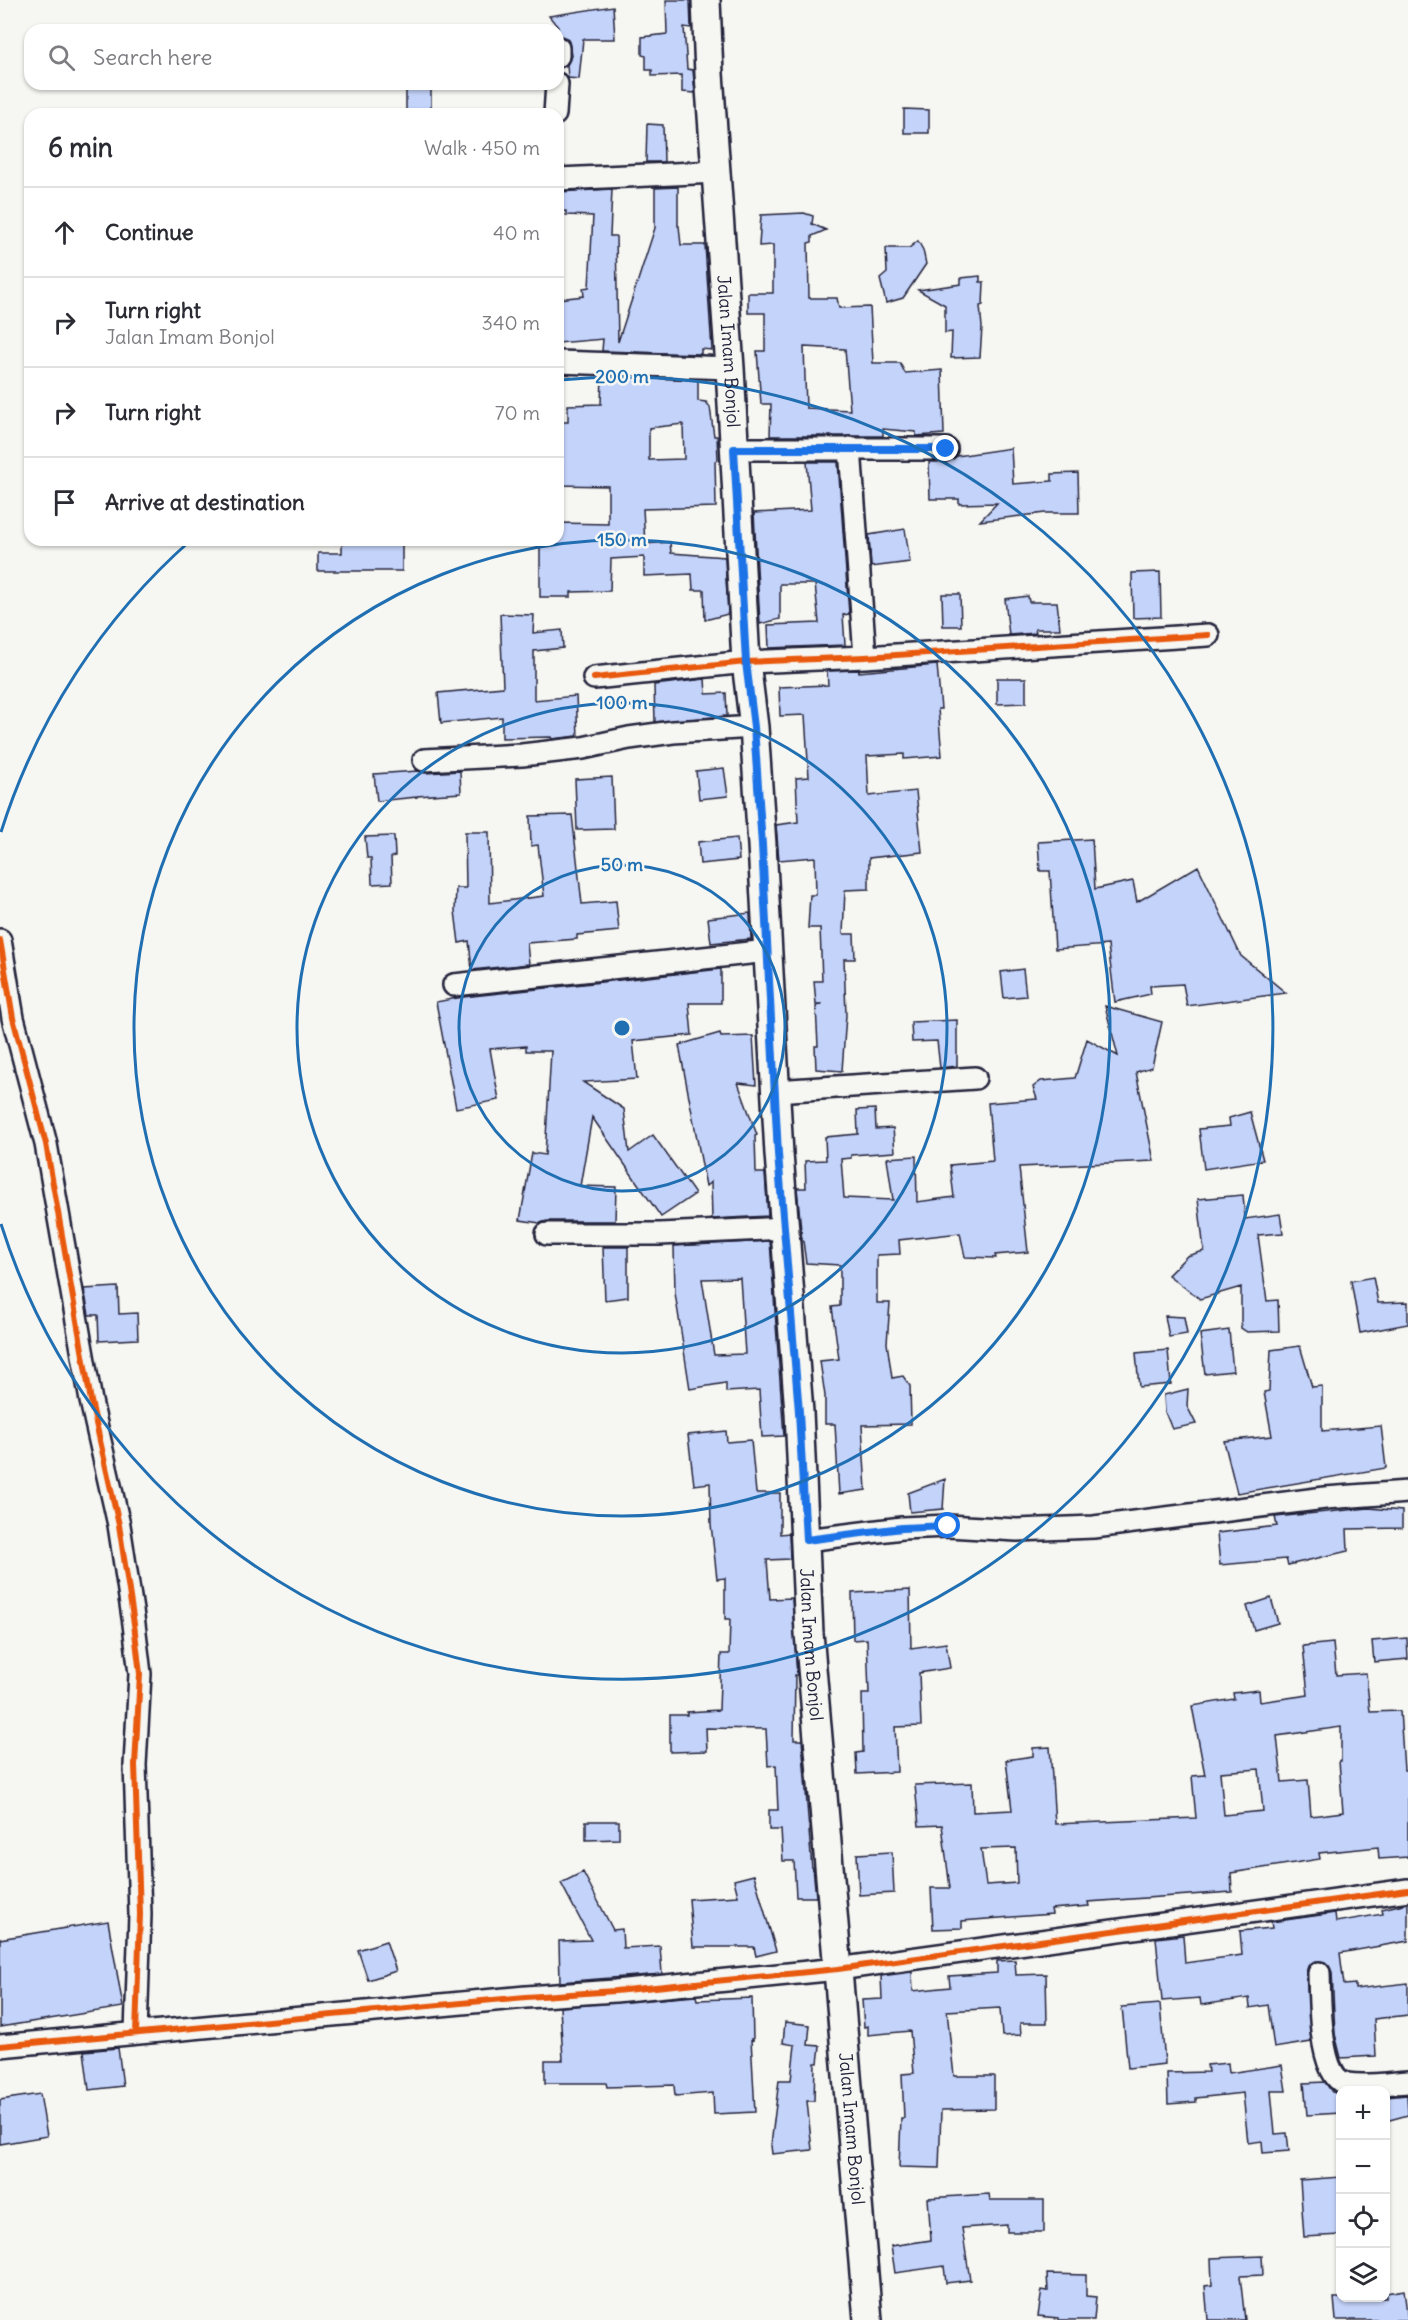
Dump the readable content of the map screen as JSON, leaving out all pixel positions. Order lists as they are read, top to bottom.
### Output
{
  "streets": {
    "main road": ["Jalan Imam Bonjol"]
  },
  "page": {
    "search": "Search here",
    "heading": ["6 min", "Walk · 450 m"],
    "list": [
      ["Continue", "40 m"],
      ["Turn right", "Jalan Imam Bonjol", "340 m"],
      ["Turn right", "70 m"],
      "Arrive at destination"
    ],
    "map_buttons": ["+", "−"]
  },
  "rings": [
    "200 m",
    "150 m",
    "100 m",
    "50 m"
  ]
}
